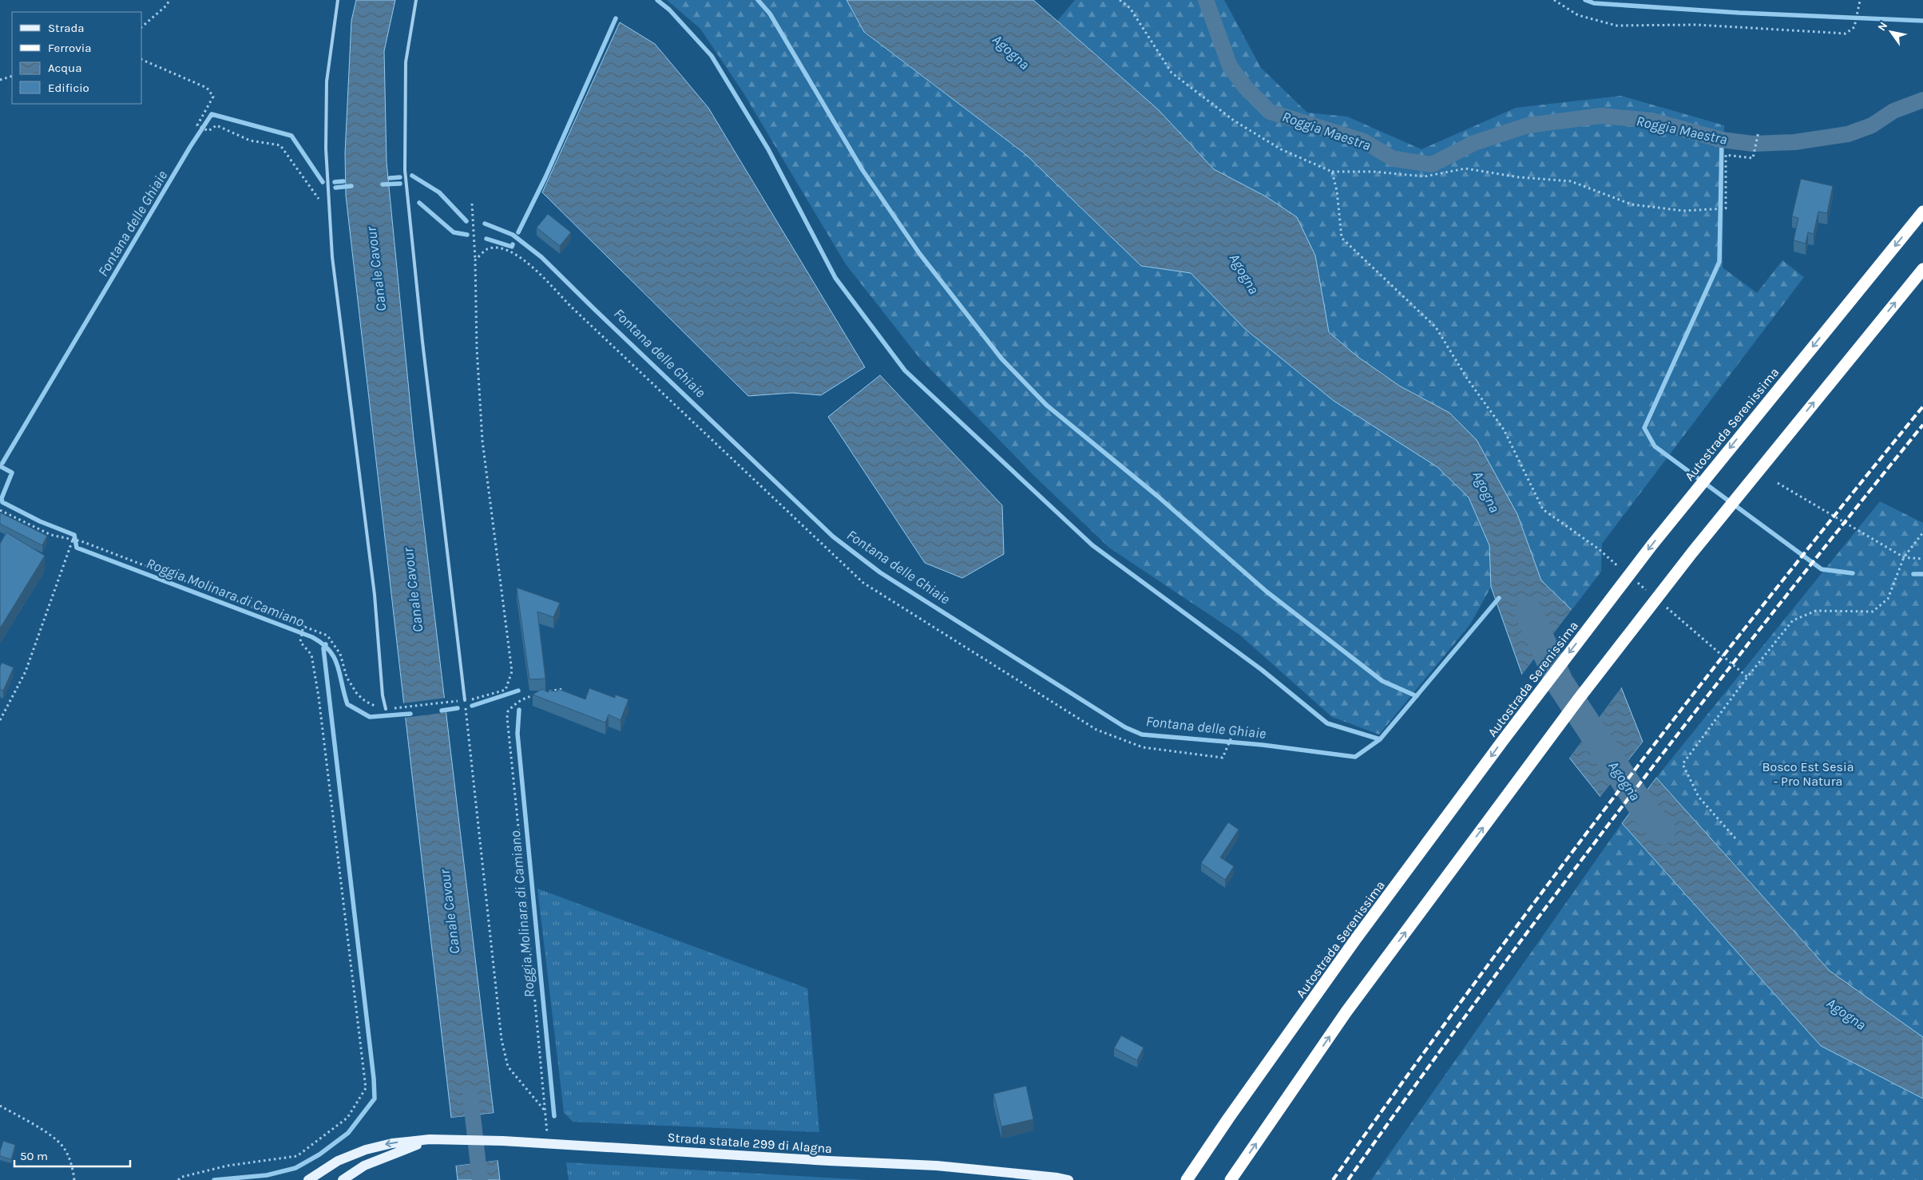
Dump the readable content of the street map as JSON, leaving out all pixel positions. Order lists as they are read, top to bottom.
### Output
{
  "streets": {
    "highway": ["Autostrada Serenissima"],
    "main road": ["Strada statale 299 di Alagna"]
  },
  "water": [
    "Agogna",
    "Roggia Maestra",
    "Fontana delle Ghiaie",
    "Canale Cavour",
    "Roggia Molinara di Camiano"
  ],
  "parks": ["Bosco Est Sesia - Pro Natura"],
  "legend": [
    "Strada",
    "Ferrovia",
    "Acqua",
    "Edificio"
  ],
  "scale_bar": "50 m",
  "north": "top left"
}
